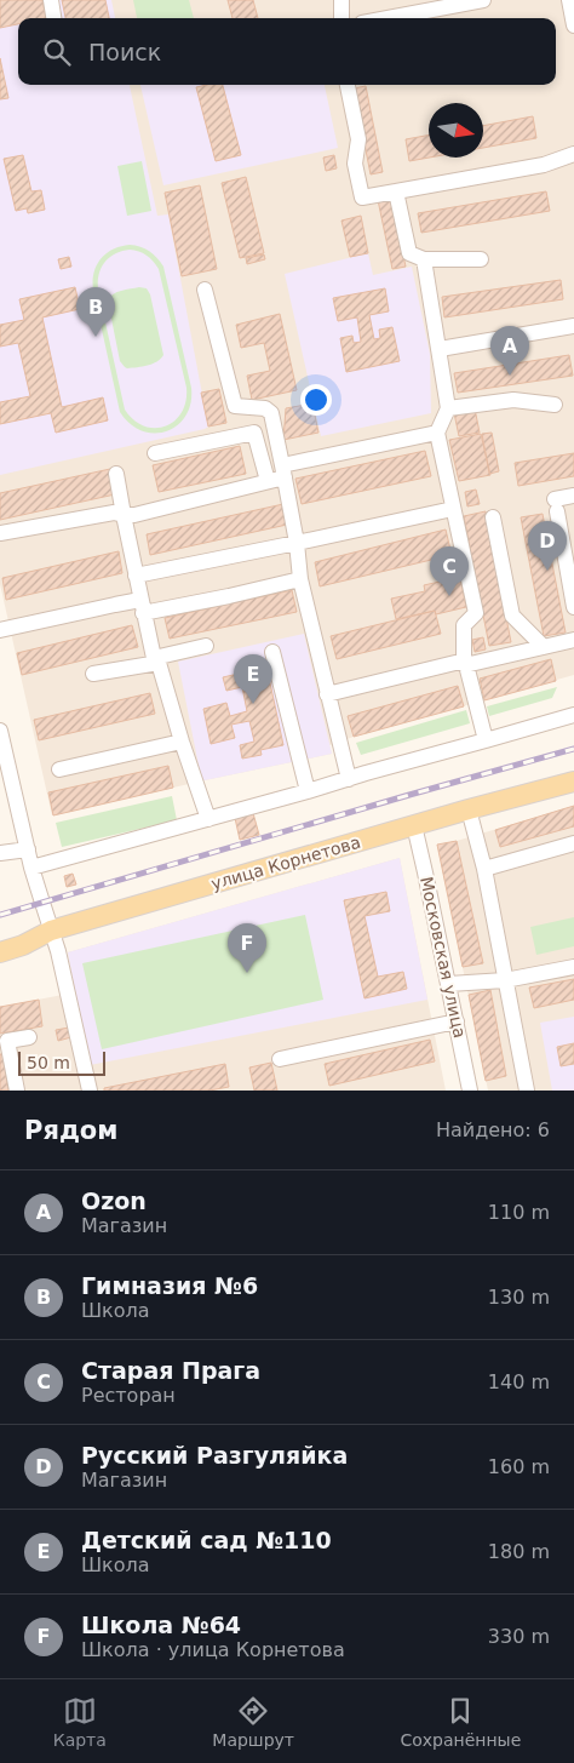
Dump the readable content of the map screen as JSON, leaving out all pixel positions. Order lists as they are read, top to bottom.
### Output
{
  "streets": {
    "main road": ["улица Корнетова"],
    "street": ["Московская улица"]
  },
  "crossings": [
    ["улица Корнетова", "Московская улица"]
  ],
  "scale_bar": "50 m",
  "north": "right",
  "page": {
    "search": "Поиск",
    "pins": [
      "B",
      "A",
      "D",
      "C",
      "E",
      "F"
    ],
    "scale": "50 m",
    "heading": ["Рядом", "Найдено: 6"],
    "list": [
      {
        "mark": "A",
        "name": "Ozon",
        "note": "Магазин",
        "value": "110 m"
      },
      {
        "mark": "B",
        "name": "Гимназия №6",
        "note": "Школа",
        "value": "130 m"
      },
      {
        "mark": "C",
        "name": "Старая Прага",
        "note": "Ресторан",
        "value": "140 m"
      },
      {
        "mark": "D",
        "name": "Русский Разгуляйка",
        "note": "Магазин",
        "value": "160 m"
      },
      {
        "mark": "E",
        "name": "Детский сад №110",
        "note": "Школа",
        "value": "180 m"
      },
      {
        "mark": "F",
        "name": "Школа №64",
        "note": "Школа · улица Корнетова",
        "value": "330 m"
      }
    ],
    "nav": ["Карта", "Маршрут", "Сохранённые"]
  }
}
